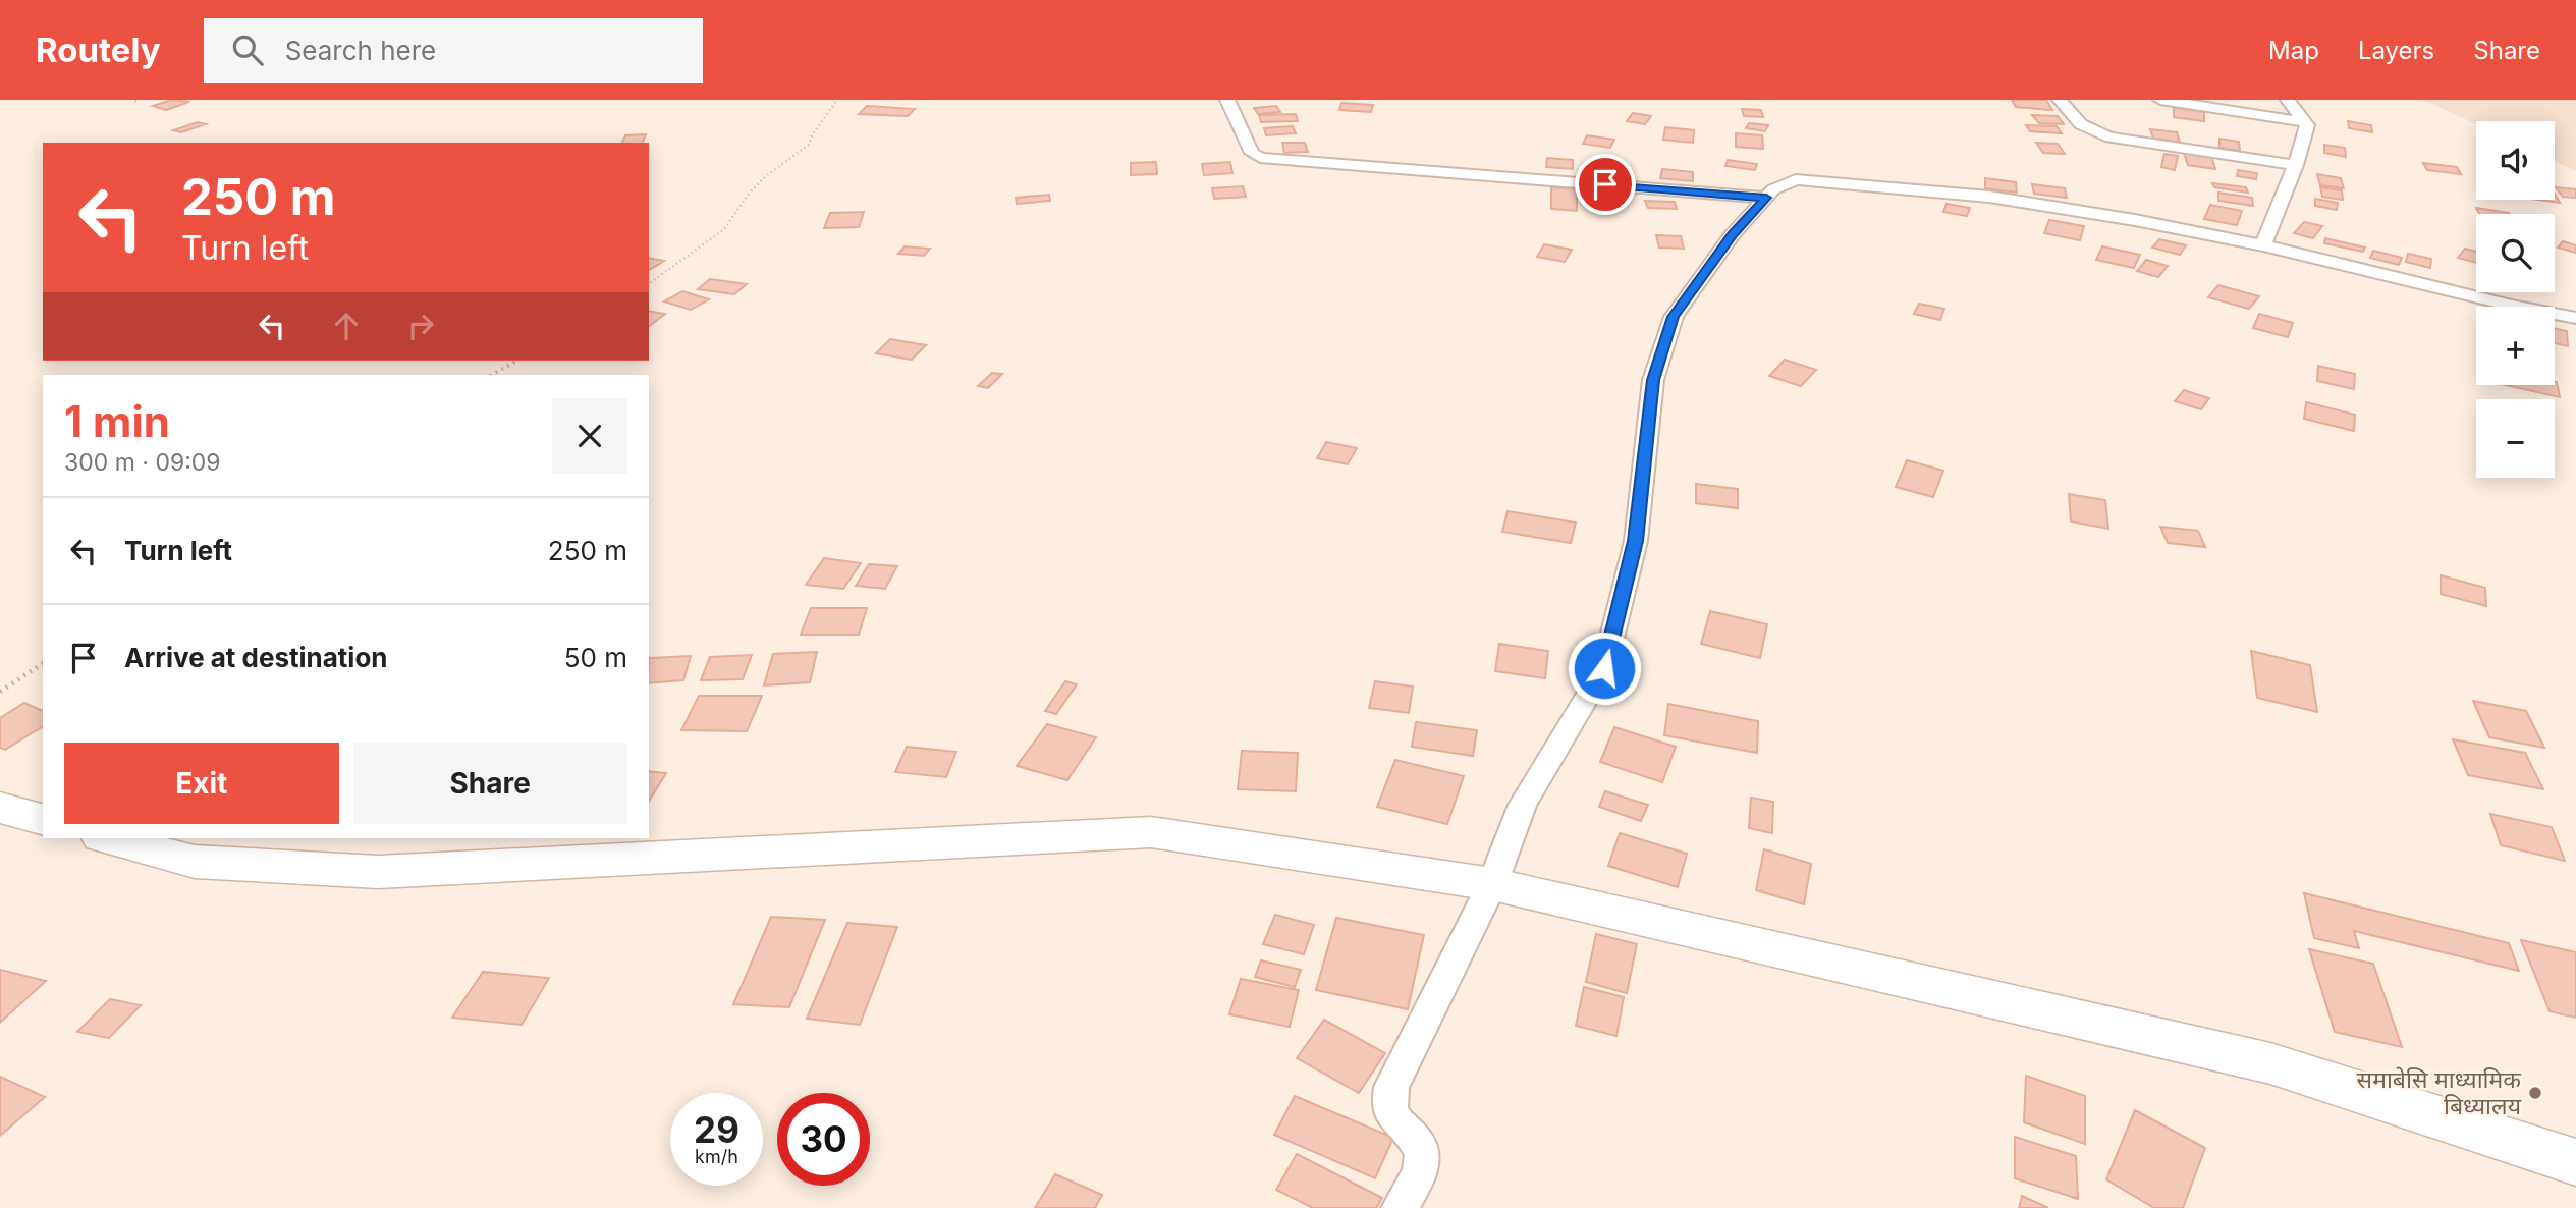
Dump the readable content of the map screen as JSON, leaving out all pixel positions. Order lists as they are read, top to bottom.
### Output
{
  "places": ["समाबेसि माध्यामिक बिध्यालय"],
  "page": {
    "header": "Routely",
    "search": "Search here",
    "nav": ["Map", "Layers", "Share"],
    "map_buttons": ["+", "−"],
    "turn": ["250 m", "Turn left"],
    "heading": ["1 min", "300 m · 09:09"],
    "list": [
      {
        "name": "Turn left",
        "value": "250 m"
      },
      {
        "name": "Arrive at destination",
        "value": "50 m"
      }
    ],
    "buttons": ["Exit", "Share"],
    "speed": "29 km/h",
    "limit": "30"
  }
}
